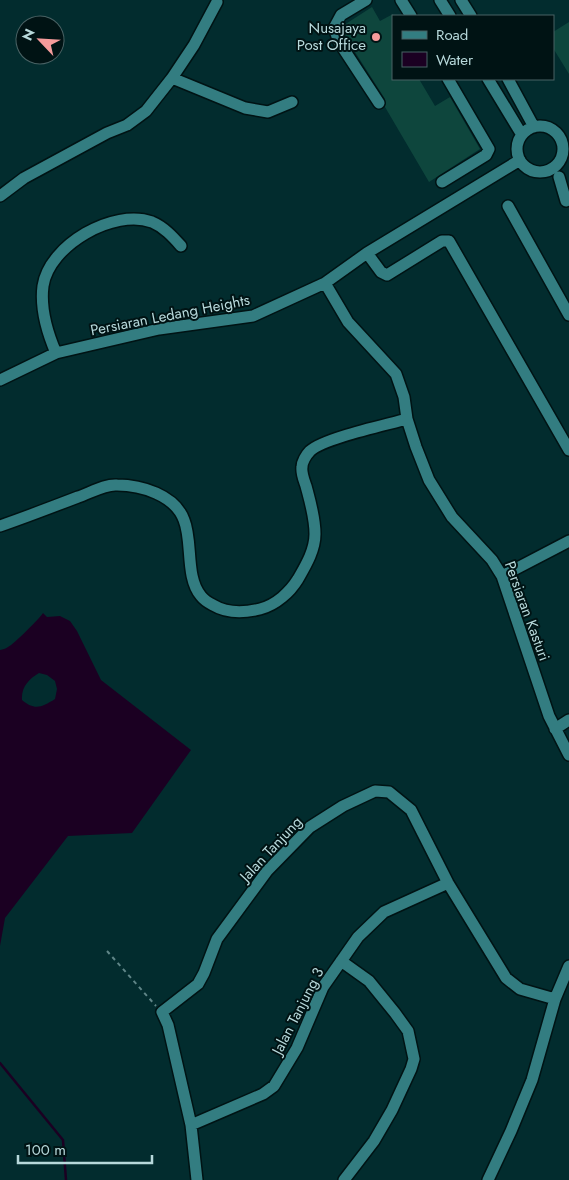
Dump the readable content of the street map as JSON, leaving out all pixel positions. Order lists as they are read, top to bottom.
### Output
{
  "streets": {
    "street": [
      "Persiaran Ledang Heights",
      "Persiaran Kasturi",
      "Jalan Tanjung",
      "Jalan Tanjung 3"
    ]
  },
  "crossings": [
    ["Persiaran Ledang Heights", "Persiaran Kasturi"],
    ["Jalan Tanjung", "Jalan Tanjung 3"]
  ],
  "places": ["Nusajaya Post Office"],
  "legend": ["Road", "Water"],
  "scale_bar": "100 m",
  "north": "top left"
}
